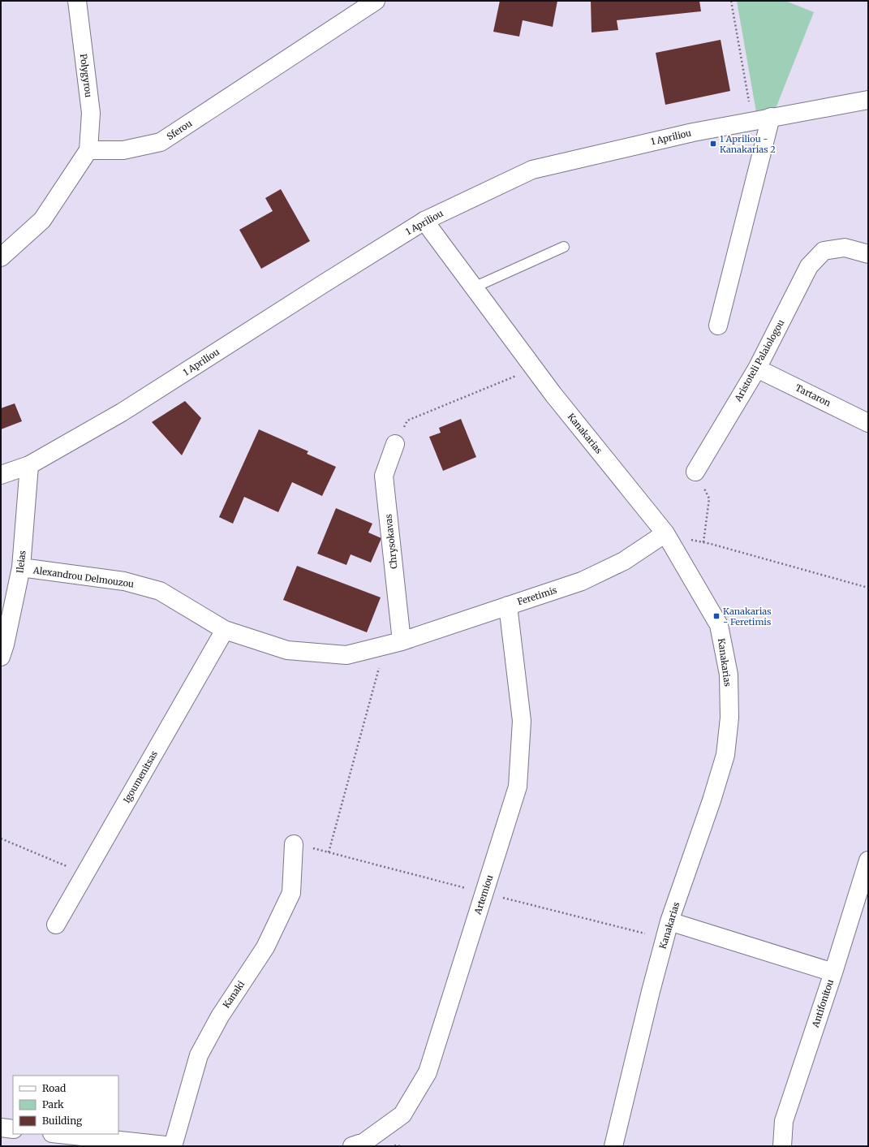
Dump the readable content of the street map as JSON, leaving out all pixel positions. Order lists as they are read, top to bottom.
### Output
{
  "streets": {
    "street": [
      "Polygyrou",
      "Sferou",
      "1 Apriliou",
      "Aristoteli Palaiologou",
      "Tartaron",
      "Kanakarias",
      "Chrysokavas",
      "Ileias",
      "Alexandrou Delmouzou",
      "Feretimis",
      "Igoumenitsas",
      "Artemiou",
      "Kanaki",
      "Antifonitou"
    ]
  },
  "crossings": [
    ["Polygyrou", "Sferou"],
    ["1 Apriliou", "Kanakarias"],
    ["1 Apriliou", "Ileias"],
    ["Aristoteli Palaiologou", "Tartaron"],
    ["Kanakarias", "Feretimis"],
    ["Chrysokavas", "Alexandrou Delmouzou"],
    ["Chrysokavas", "Feretimis"],
    ["Ileias", "Alexandrou Delmouzou"],
    ["Alexandrou Delmouzou", "Feretimis"],
    ["Alexandrou Delmouzou", "Igoumenitsas"],
    ["Feretimis", "Artemiou"]
  ],
  "places": {
    "transit": ["1 Apriliou - Kanakarias 2", "Kanakarias - Feretimis"]
  },
  "legend": ["Road", "Park", "Building"]
}
